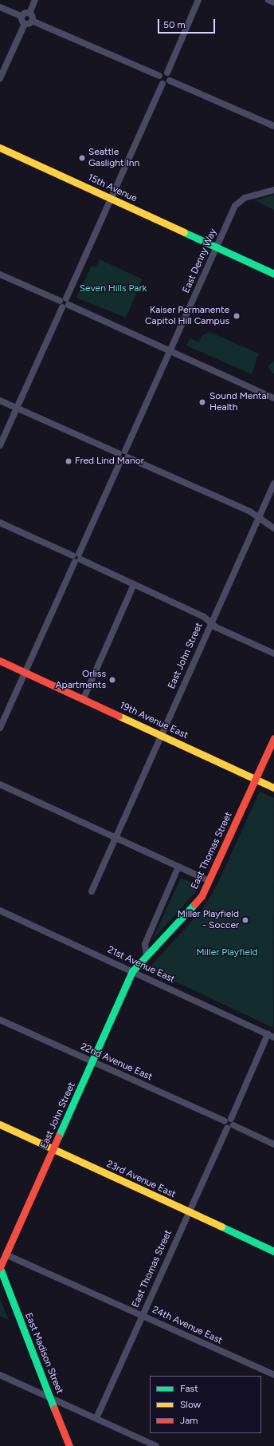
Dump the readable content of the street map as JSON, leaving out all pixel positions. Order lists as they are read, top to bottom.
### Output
{
  "streets": {
    "street": [
      "15th Avenue",
      "East Denny Way",
      "East John Street",
      "19th Avenue East",
      "East Thomas Street",
      "21st Avenue East",
      "22nd Avenue East",
      "23rd Avenue East",
      "24th Avenue East",
      "East Madison Street"
    ]
  },
  "crossings": [
    ["15th Avenue", "East Denny Way"],
    ["East Denny Way", "19th Avenue East"],
    ["East John Street", "19th Avenue East"],
    ["East John Street", "East Thomas Street"],
    ["East John Street", "21st Avenue East"],
    ["East John Street", "22nd Avenue East"],
    ["East John Street", "23rd Avenue East"],
    ["East John Street", "24th Avenue East"],
    ["East John Street", "East Madison Street"],
    ["19th Avenue East", "East Thomas Street"],
    ["East Thomas Street", "21st Avenue East"],
    ["East Thomas Street", "23rd Avenue East"],
    ["East Thomas Street", "24th Avenue East"]
  ],
  "parks": ["Seven Hills Park", "Miller Playfield"],
  "places": [
    "Seattle Gaslight Inn",
    "Kaiser Permanente Capitol Hill Campus",
    "Sound Mental Health",
    "Fred Lind Manor",
    "Orliss Apartments",
    "Miller Playfield - Soccer"
  ],
  "legend": ["Fast", "Slow", "Jam"],
  "scale_bar": "50 m"
}
